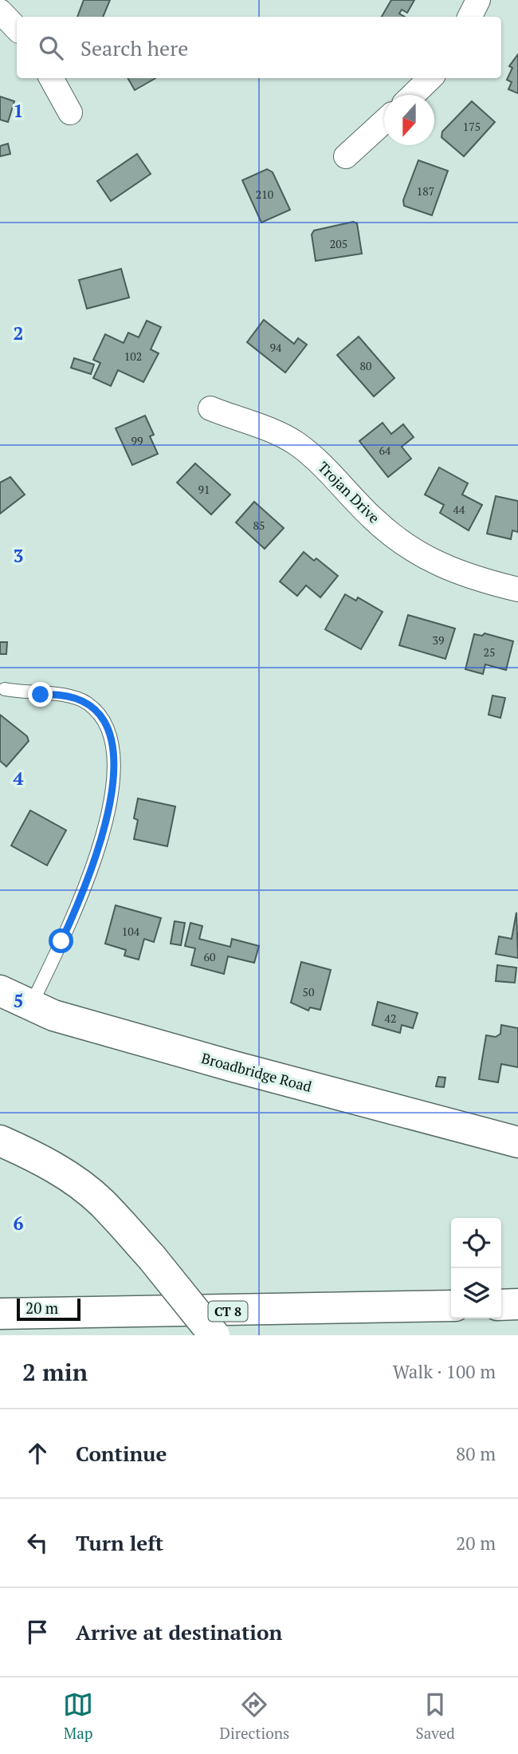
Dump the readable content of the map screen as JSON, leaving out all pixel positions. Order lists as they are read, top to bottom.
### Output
{
  "streets": {
    "main road": ["Broadbridge Road", "CT 8"],
    "street": ["Trojan Drive"]
  },
  "house_numbers": [
    "175",
    "187",
    "210",
    "205",
    "94",
    "102",
    "80",
    "99",
    "64",
    "91",
    "44",
    "85",
    "39",
    "25",
    "104",
    "60",
    "50",
    "42"
  ],
  "scale_bar": "20 m",
  "north": "bottom",
  "page": {
    "search": "Search here",
    "scale": "20 m",
    "heading": ["2 min", "Walk · 100 m"],
    "list": [
      ["Continue", "80 m"],
      ["Turn left", "20 m"],
      "Arrive at destination"
    ],
    "nav": ["Map", "Directions", "Saved"]
  },
  "grid": {
    "rows": [
      "1",
      "2",
      "3",
      "4",
      "5",
      "6"
    ]
  }
}
